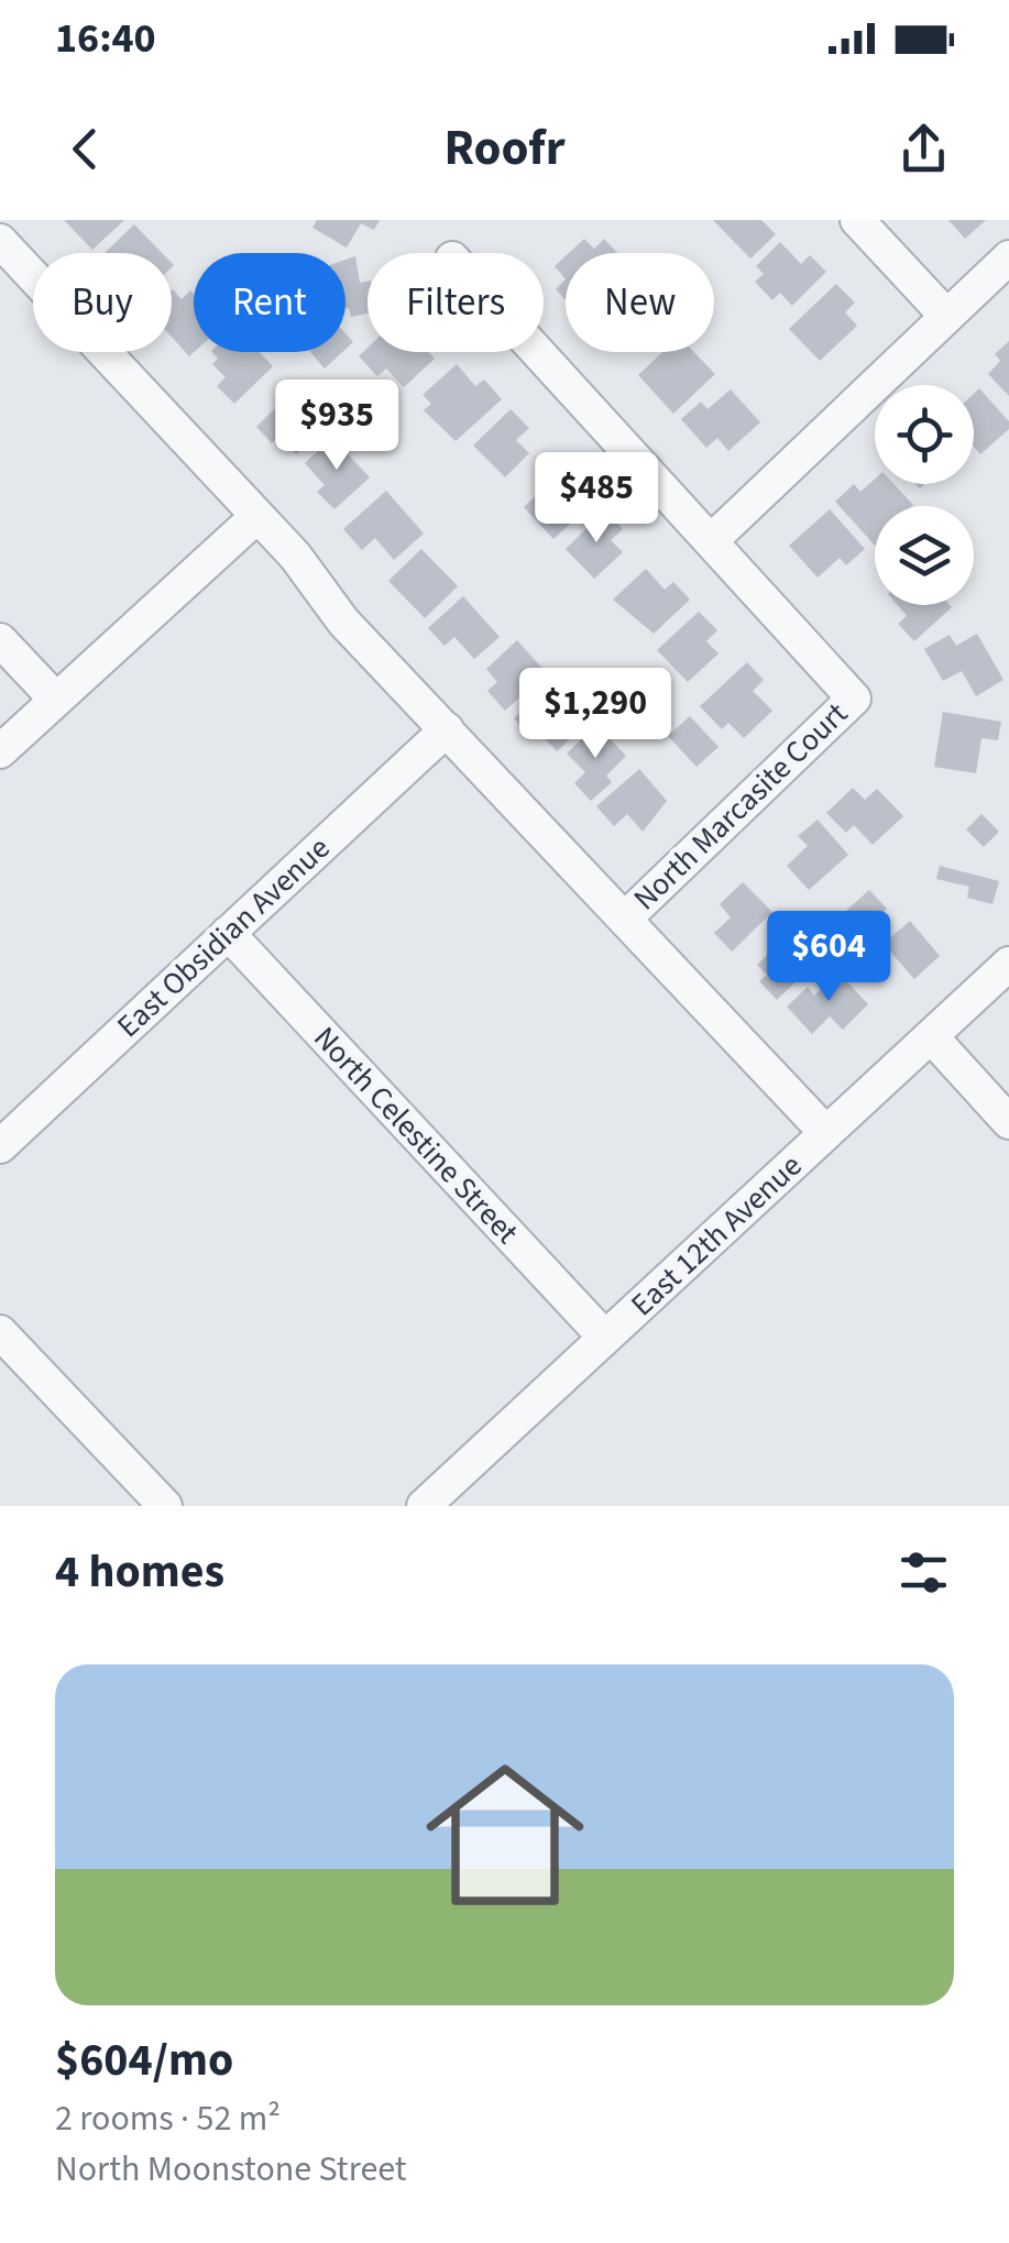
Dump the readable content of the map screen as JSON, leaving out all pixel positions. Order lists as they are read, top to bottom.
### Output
{
  "streets": {
    "street": [
      "North Marcasite Court",
      "East Obsidian Avenue",
      "North Celestine Street",
      "East 12th Avenue"
    ]
  },
  "crossings": [
    ["East Obsidian Avenue", "North Celestine Street"],
    ["North Celestine Street", "East 12th Avenue"]
  ],
  "page": {
    "status": "16:40",
    "header": "Roofr",
    "chip": [
      "Buy",
      "Rent",
      "Filters",
      "New"
    ],
    "price": [
      "$935",
      "$485",
      "$1,290",
      "$604"
    ],
    "heading": "4 homes",
    "list": [
      {
        "name": "$604/mo",
        "note": "2 rooms · 52 m² · North Moonstone Street"
      }
    ]
  }
}
